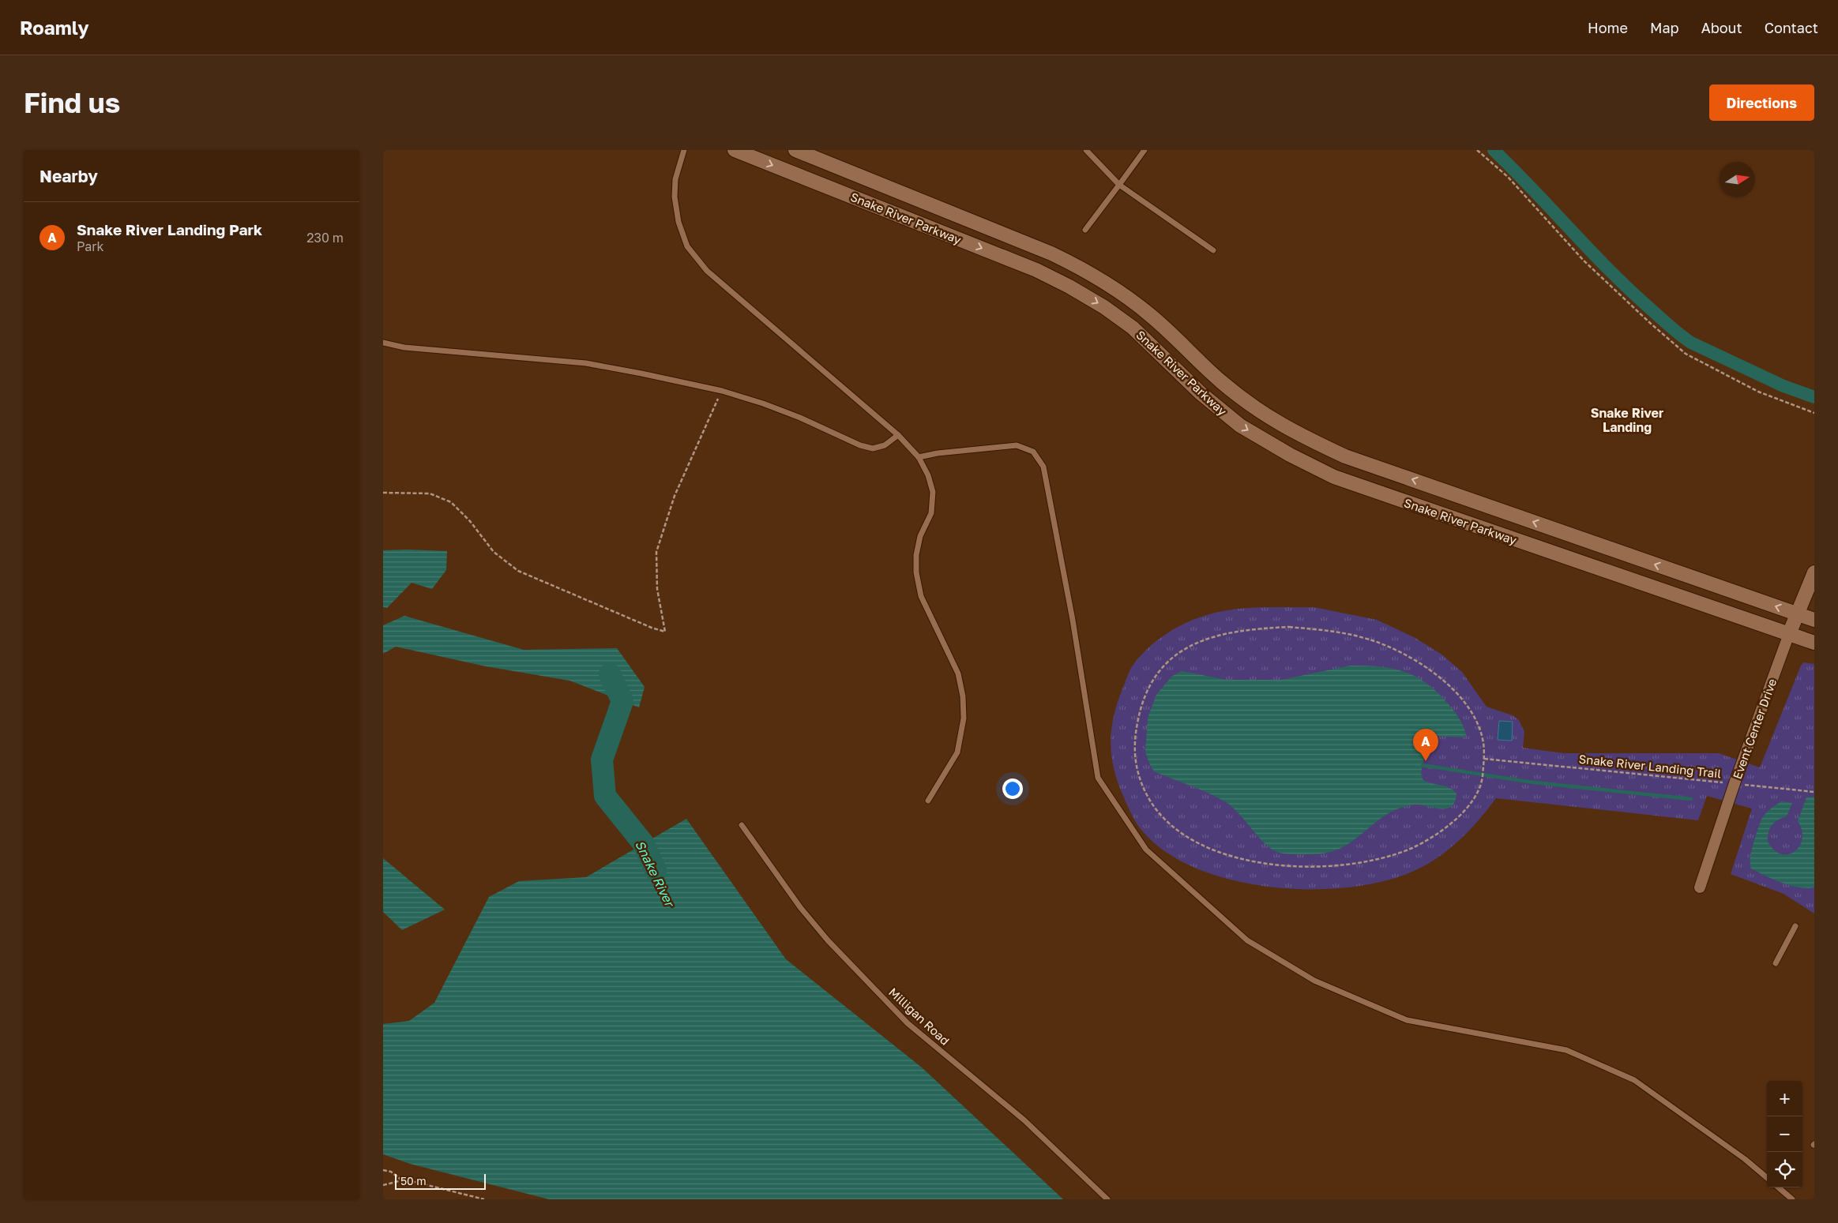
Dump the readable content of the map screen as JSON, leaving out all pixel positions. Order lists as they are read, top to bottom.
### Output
{
  "streets": {
    "street": ["Snake River Parkway", "Event Center Drive"],
    "lane": ["Milligan Road"],
    "path": ["Snake River Landing Trail"]
  },
  "crossings": [
    ["Snake River Parkway", "Event Center Drive"],
    ["Event Center Drive", "Snake River Landing Trail"]
  ],
  "districts": ["Snake River Landing"],
  "water": ["Snake River"],
  "scale_bar": "50 m",
  "north": "right",
  "page": {
    "header": "Roamly",
    "nav": [
      "Home",
      "Map",
      "About",
      "Contact"
    ],
    "buttons": "Directions",
    "title": "Find us",
    "heading": "Nearby",
    "list": [
      {
        "mark": "A",
        "name": "Snake River Landing Park",
        "note": "Park",
        "value": "230 m"
      }
    ],
    "pins": "A",
    "map_buttons": ["+", "−"],
    "scale": "50 m"
  }
}
